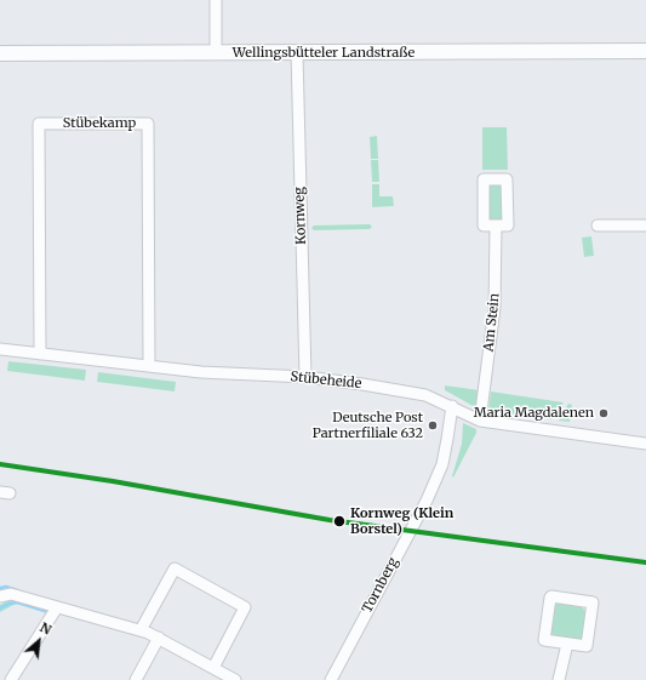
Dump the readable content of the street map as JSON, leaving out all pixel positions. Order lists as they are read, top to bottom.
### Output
{
  "streets": {
    "main road": ["Wellingsbütteler Landstraße"],
    "street": [
      "Stübekamp",
      "Kornweg",
      "Am Stein",
      "Stübeheide",
      "Tornberg"
    ]
  },
  "crossings": [
    ["Wellingsbütteler Landstraße", "Kornweg"],
    ["Stübekamp", "Stübeheide"],
    ["Kornweg", "Stübeheide"],
    ["Am Stein", "Stübeheide"],
    ["Stübeheide", "Tornberg"]
  ],
  "places": ["Maria Magdalenen", "Deutsche Post Partnerfiliale 632", "Kornweg (Klein Borstel)"],
  "north": "top right"
}
